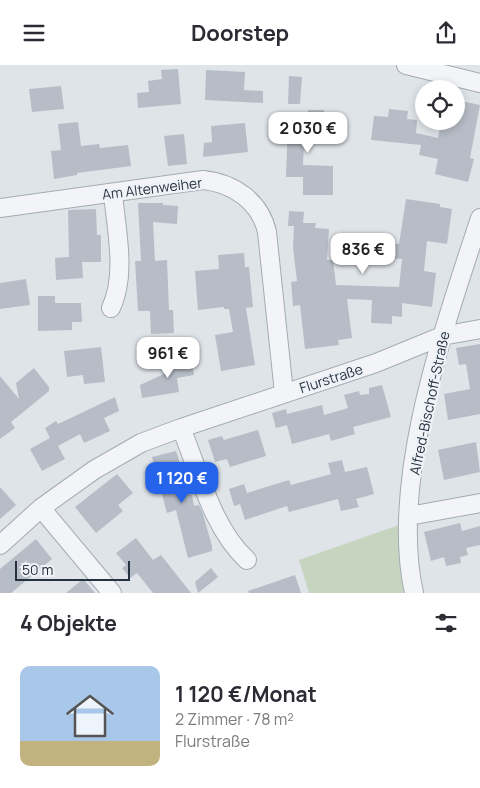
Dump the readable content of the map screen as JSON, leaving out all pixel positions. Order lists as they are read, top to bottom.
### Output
{
  "streets": {
    "street": ["Am Altenweiher", "Flurstraße", "Alfred-Bischoff-Straße"]
  },
  "crossings": [
    ["Am Altenweiher", "Flurstraße"],
    ["Flurstraße", "Alfred-Bischoff-Straße"]
  ],
  "scale_bar": "50 m",
  "page": {
    "header": "Doorstep",
    "price": [
      "2 030 €",
      "836 €",
      "961 €",
      "1 120 €"
    ],
    "scale": "50 m",
    "heading": "4 Objekte",
    "list": [
      {
        "name": "1 120 €/Monat",
        "note": "2 Zimmer · 78 m² · Flurstraße"
      }
    ]
  }
}
